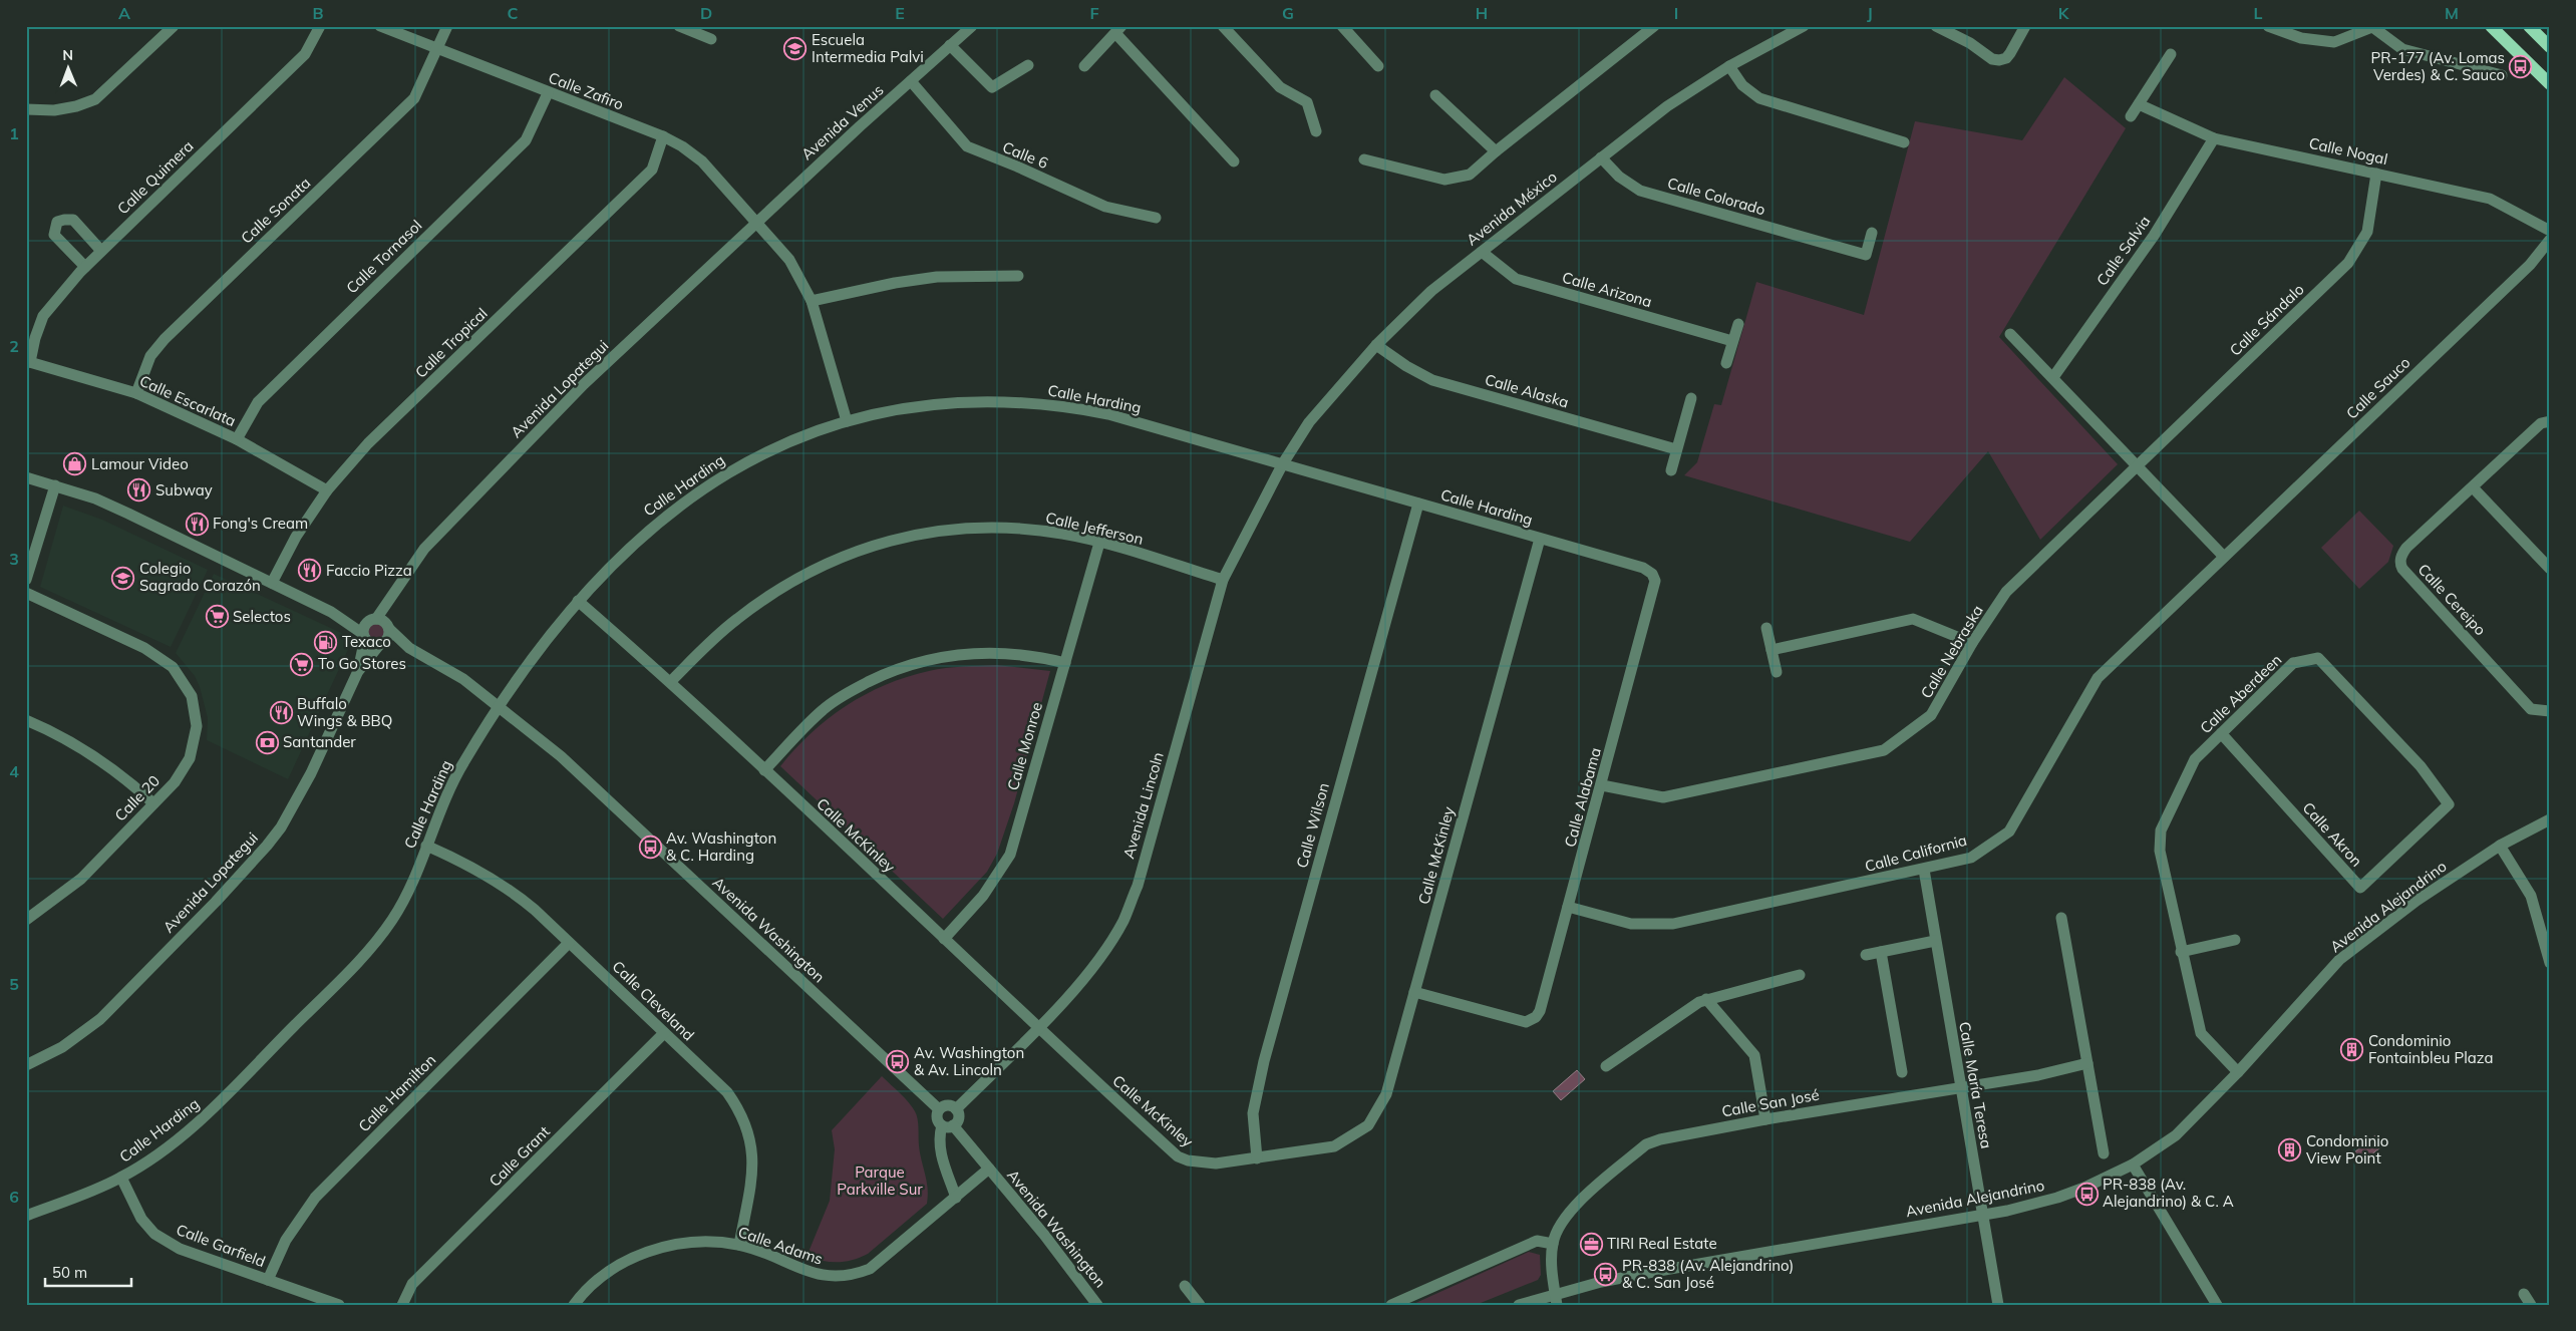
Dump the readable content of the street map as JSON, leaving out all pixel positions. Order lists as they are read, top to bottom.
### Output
{
  "streets": {
    "street": [
      "Calle Zafiro",
      "Avenida Venus",
      "Calle Nogal",
      "Calle 6",
      "Calle Quimera",
      "Calle Colorado",
      "Avenida México",
      "Calle Sonata",
      "Calle Salvia",
      "Calle Tornasol",
      "Calle Arizona",
      "Calle Sándalo",
      "Calle Tropical",
      "Calle Sauco",
      "Avenida Lopategui",
      "Calle Alaska",
      "Calle Harding",
      "Calle Escarlata",
      "Calle Jefferson",
      "Calle Cereipo",
      "Calle Nebraska",
      "Calle Aberdeen",
      "Calle Monroe",
      "Calle Alabama",
      "Calle 20",
      "Avenida Lincoln",
      "Calle Wilson",
      "Calle Akron",
      "Calle McKinley",
      "Calle California",
      "Avenida Alejandrino",
      "Avenida Washington",
      "Calle Cleveland",
      "Calle María Teresa",
      "Calle Hamilton",
      "Calle San José",
      "Calle Grant",
      "Calle Garfield",
      "Calle Adams"
    ]
  },
  "crossings": [
    ["Calle Zafiro", "Avenida Venus"],
    ["Calle Zafiro", "Calle Sonata"],
    ["Calle Zafiro", "Calle Tornasol"],
    ["Calle Zafiro", "Calle Tropical"],
    ["Calle Zafiro", "Avenida Lopategui"],
    ["Calle Zafiro", "Calle Harding"],
    ["Avenida Venus", "Calle 6"],
    ["Avenida Venus", "Avenida Lopategui"],
    ["Calle Nogal", "Calle Salvia"],
    ["Calle Nogal", "Calle Sándalo"],
    ["Calle Quimera", "Calle Escarlata"],
    ["Calle Colorado", "Avenida México"],
    ["Avenida México", "Calle Arizona"],
    ["Avenida México", "Calle Alaska"],
    ["Avenida México", "Calle Harding"],
    ["Avenida México", "Avenida Lincoln"],
    ["Calle Sonata", "Calle Escarlata"],
    ["Calle Tornasol", "Calle Escarlata"],
    ["Calle Sándalo", "Calle Nebraska"],
    ["Calle Tropical", "Calle Escarlata"],
    ["Calle Sauco", "Calle California"],
    ["Avenida Lopategui", "Avenida Washington"],
    ["Calle Harding", "Calle Alabama"],
    ["Calle Harding", "Avenida Lincoln"],
    ["Calle Harding", "Calle Wilson"],
    ["Calle Harding", "Calle McKinley"],
    ["Calle Harding", "Avenida Washington"],
    ["Calle Harding", "Calle Cleveland"],
    ["Calle Harding", "Calle Garfield"],
    ["Calle Jefferson", "Calle Monroe"],
    ["Calle Jefferson", "Avenida Lincoln"],
    ["Calle Jefferson", "Calle McKinley"],
    ["Calle Nebraska", "Calle Alabama"],
    ["Calle Aberdeen", "Calle Akron"],
    ["Calle Aberdeen", "Avenida Alejandrino"],
    ["Calle Monroe", "Calle McKinley"],
    ["Calle Alabama", "Calle McKinley"],
    ["Calle Alabama", "Calle California"],
    ["Avenida Lincoln", "Calle McKinley"],
    ["Avenida Lincoln", "Avenida Washington"],
    ["Calle Wilson", "Calle McKinley"],
    ["Calle California", "Calle María Teresa"],
    ["Avenida Alejandrino", "Calle María Teresa"],
    ["Avenida Alejandrino", "Calle San José"],
    ["Avenida Washington", "Calle Adams"],
    ["Calle Cleveland", "Calle Hamilton"],
    ["Calle Cleveland", "Calle Grant"],
    ["Calle Cleveland", "Calle Adams"],
    ["Calle María Teresa", "Calle San José"],
    ["Calle Hamilton", "Calle Garfield"]
  ],
  "parks": ["Parque Parkville Sur"],
  "places": {
    "school or university": ["Escuela Intermedia Palvi", "Colegio Sagrado Corazón"],
    "bus stop": [
      "PR-177 (Av. Lomas Verdes) & C. Sauco",
      "Av. Washington & C. Harding",
      "Av. Washington & Av. Lincoln",
      "PR-838 (Av. Alejandrino) & C. A",
      "PR-838 (Av. Alejandrino) & C. San José"
    ],
    "shop": ["Lamour Video"],
    "restaurant": [
      "Subway",
      "Fong's Cream",
      "Faccio Pizza",
      "Buffalo Wings & BBQ"
    ],
    "supermarket": ["Selectos", "To Go Stores"],
    "fuel station": ["Texaco"],
    "bank": ["Santander"],
    "building": ["Condominio Fontainbleu Plaza", "Condominio View Point"],
    "office": ["TIRI Real Estate"]
  },
  "scale_bar": "50 m",
  "north": "top",
  "grid": {
    "columns": [
      "A",
      "B",
      "C",
      "D",
      "E",
      "F",
      "G",
      "H",
      "I",
      "J",
      "K",
      "L",
      "M"
    ],
    "rows": [
      "1",
      "2",
      "3",
      "4",
      "5",
      "6"
    ]
  }
}
